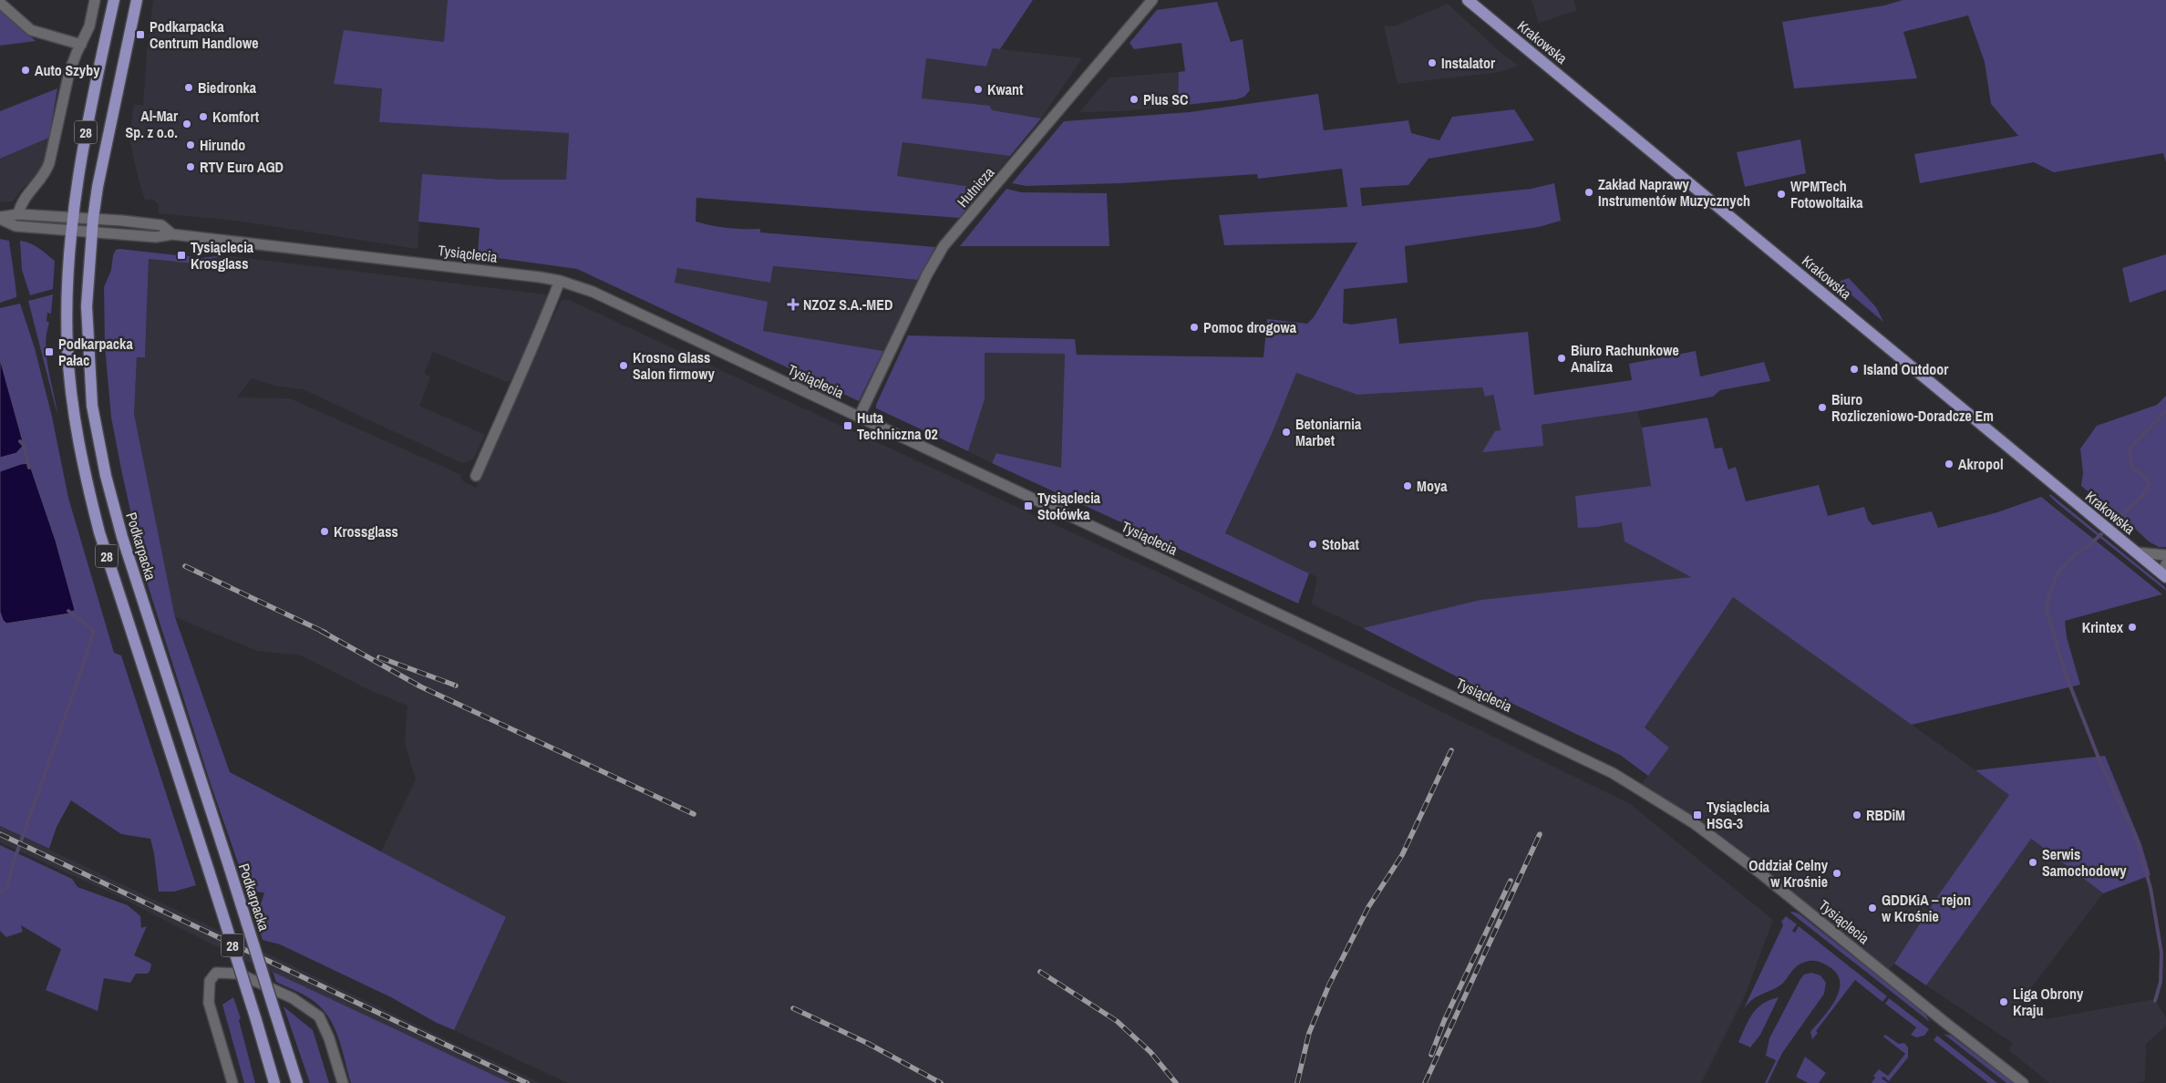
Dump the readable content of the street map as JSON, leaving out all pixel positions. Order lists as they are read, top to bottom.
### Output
{
  "streets": {
    "main road": ["Krakowska", "28", "Podkarpacka"],
    "street": ["Hutnicza", "Tysiąclecia"]
  },
  "crossings": [
    ["28", "Tysiąclecia"],
    ["Hutnicza", "Tysiąclecia"],
    ["Tysiąclecia", "Podkarpacka"]
  ],
  "places": {
    "transit": [
      "Podkarpacka Centrum Handlowe",
      "Tysiąclecia Krosglass",
      "Podkarpacka Pałac",
      "Huta Techniczna 02",
      "Tysiąclecia Stołówka",
      "Tysiąclecia HSG-3"
    ],
    "other": [
      "Instalator",
      "Auto Szyby",
      "Biedronka",
      "Kwant",
      "Plus SC",
      "Komfort",
      "Al-Mar Sp. z o.o.",
      "Hirundo",
      "RTV Euro AGD",
      "Zakład Naprawy Instrumentów Muzycznych",
      "WPMTech Fotowoltaika",
      "Pomoc drogowa",
      "Biuro Rachunkowe Analiza",
      "Krosno Glass Salon firmowy",
      "Island Outdoor",
      "Biuro Rozliczeniowo-Doradcze Em",
      "Betoniarnia Marbet",
      "Akropol",
      "Moya",
      "Krossglass",
      "Stobat",
      "Krintex",
      "RBDiM",
      "Serwis Samochodowy",
      "Oddział Celny w Krośnie",
      "GDDKiA – rejon w Krośnie",
      "Liga Obrony Kraju"
    ],
    "health": ["NZOZ S.A.-MED"]
  }
}
